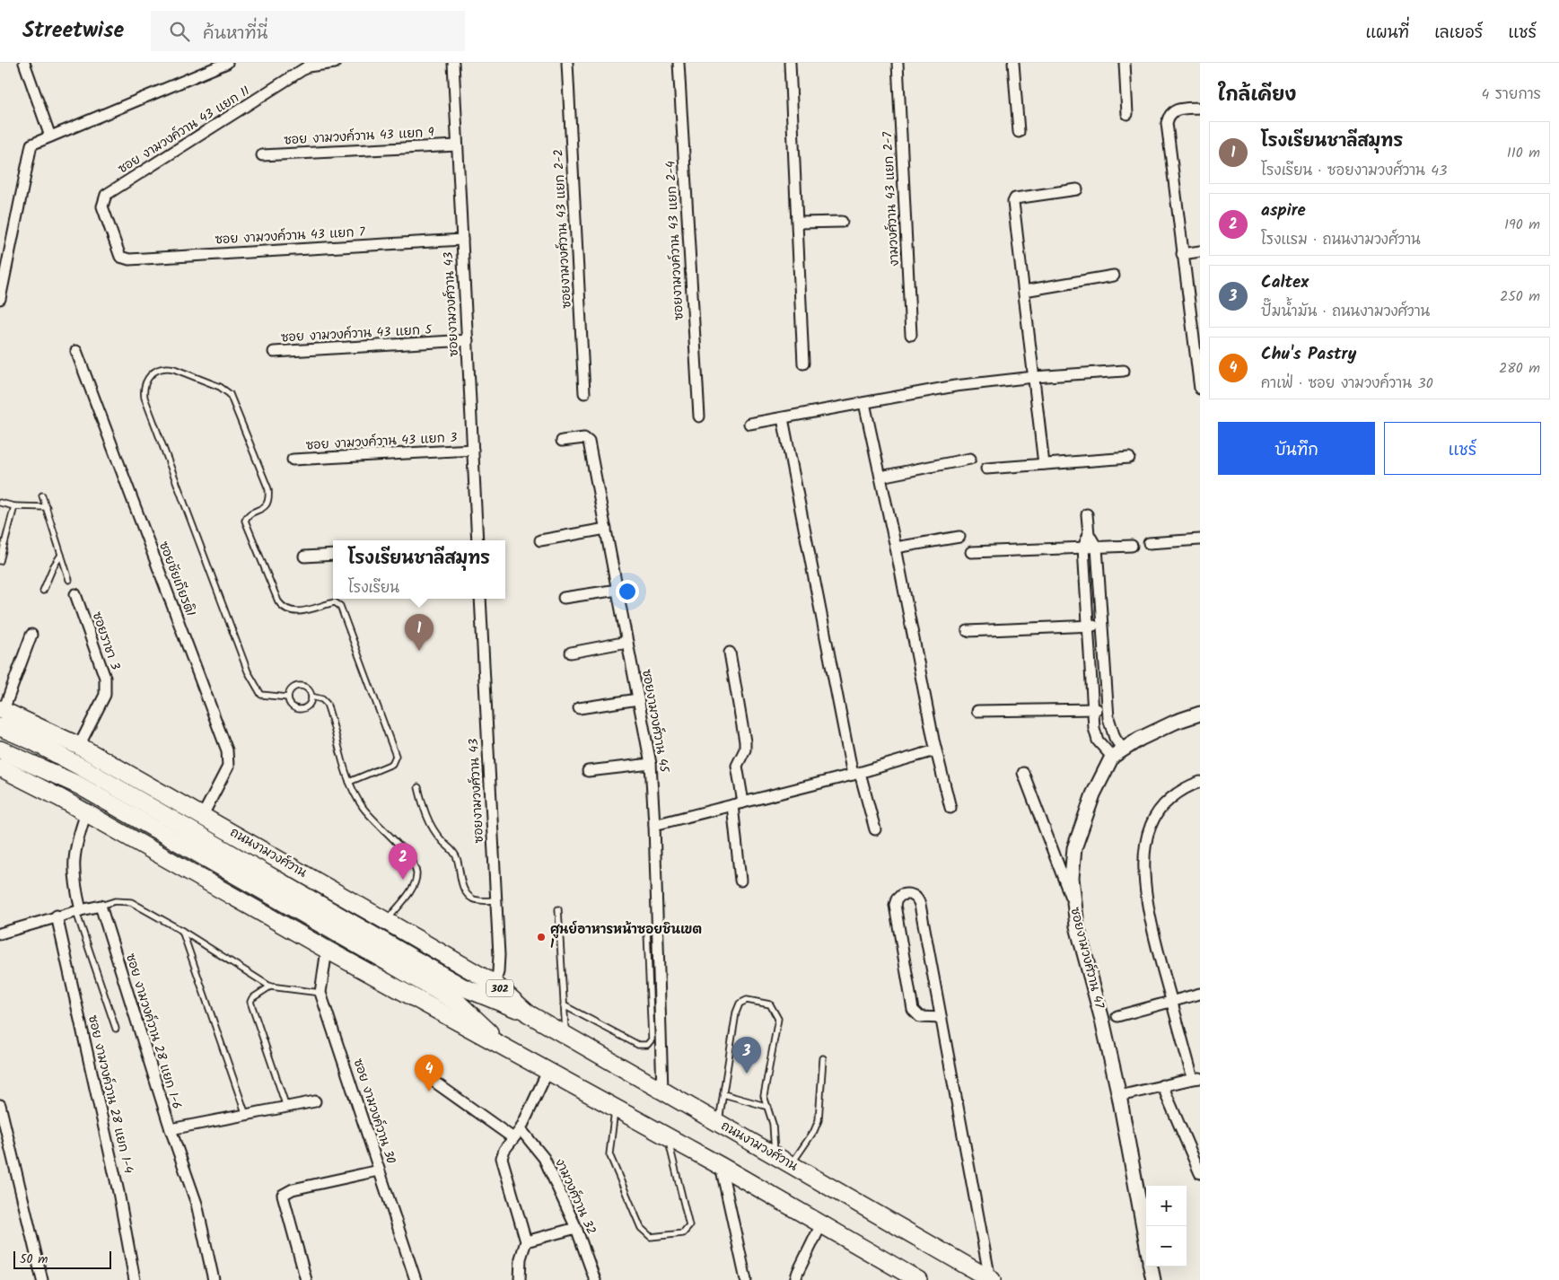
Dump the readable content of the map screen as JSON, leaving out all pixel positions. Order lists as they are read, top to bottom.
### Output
{
  "streets": {
    "main road": ["ถนนงามวงศ์วาน", "302"],
    "street": [
      "ซอย งามวงค์วาน 43 แยก 11",
      "ซอย งามวงค์วาน 43 แยก 9",
      "งามวงศ์วาน 43 แยก 2-7",
      "ซอยงามวงศ์วาน 43 แยก 2-2",
      "ซอย งามวงค์วาน 43 แยก 7",
      "ซอยงามวงค์วาน 43 แยก 2-4",
      "ซอยงามวงศ์วาน 43",
      "ซอย งามวงค์วาน 43 แยก 5",
      "ซอย งามวงค์วาน 43 แยก 3",
      "ซอยชัยเกียรติ1",
      "ซอยราชา 3",
      "ซอยงามวงศ์วาน 45",
      "ซอยงามวงศ์วาน 47",
      "ซอย งามวงค์วาน 28 แยก 1-6",
      "ซอย งามวงค์วาน 28 แยก 1-4",
      "ซอย งามวงค์วาน 30",
      "งามวงศ์วาน 32"
    ]
  },
  "crossings": [
    ["ซอย งามวงค์วาน 43 แยก 11", "ซอย งามวงค์วาน 43 แยก 7"],
    ["ซอย งามวงค์วาน 43 แยก 9", "ซอยงามวงศ์วาน 43"],
    ["ซอย งามวงค์วาน 43 แยก 7", "ซอยงามวงศ์วาน 43"],
    ["ซอยงามวงศ์วาน 43", "ซอย งามวงค์วาน 43 แยก 5"],
    ["ซอยงามวงศ์วาน 43", "ซอย งามวงค์วาน 43 แยก 3"],
    ["ซอยงามวงศ์วาน 43", "ถนนงามวงศ์วาน"],
    ["ซอยชัยเกียรติ1", "ถนนงามวงศ์วาน"],
    ["ซอยราชา 3", "ถนนงามวงศ์วาน"],
    ["ซอยงามวงศ์วาน 45", "ถนนงามวงศ์วาน"],
    ["ถนนงามวงศ์วาน", "ซอย งามวงค์วาน 30"]
  ],
  "places": ["ศูนย์อาหารหน้าซอยชินเขต 1"],
  "scale_bar": "50 m",
  "page": {
    "header": "Streetwise",
    "search": "ค้นหาที่นี่",
    "nav": ["แผนที่", "เลเยอร์", "แชร์"],
    "heading": ["ใกล้เคียง", "4 รายการ"],
    "list": [
      {
        "mark": "1",
        "name": "โรงเรียนชาลีสมุทร",
        "note": "โรงเรียน · ซอยงามวงศ์วาน 43",
        "value": "110 m"
      },
      {
        "mark": "2",
        "name": "aspire",
        "note": "โรงแรม · ถนนงามวงศ์วาน",
        "value": "190 m"
      },
      {
        "mark": "3",
        "name": "Caltex",
        "note": "ปั๊มน้ำมัน · ถนนงามวงศ์วาน",
        "value": "250 m"
      },
      {
        "mark": "4",
        "name": "Chu's Pastry",
        "note": "คาเฟ่ · ซอย งามวงค์วาน 30",
        "value": "280 m"
      }
    ],
    "buttons": ["บันทึก", "แชร์"],
    "popup": ["โรงเรียนชาลีสมุทร", "โรงเรียน"],
    "pins": [
      "1",
      "2",
      "3",
      "4"
    ],
    "map_buttons": ["+", "−"],
    "scale": "50 m"
  }
}
